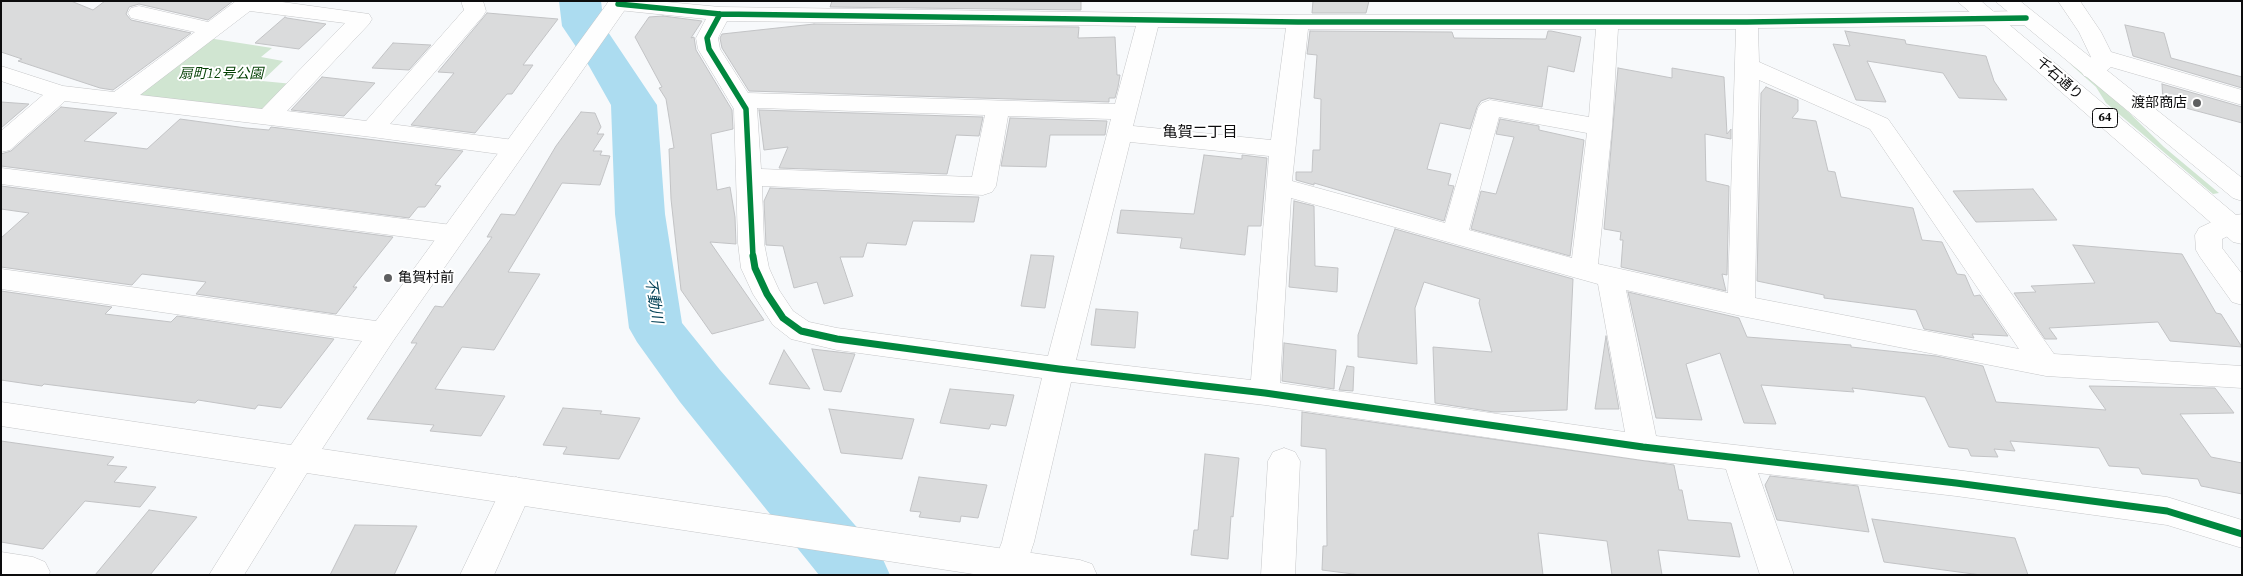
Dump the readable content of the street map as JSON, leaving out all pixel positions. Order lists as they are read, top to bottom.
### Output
{
  "streets": {
    "street": ["千石通り", "64"]
  },
  "districts": ["亀賀二丁目"],
  "water": ["不動川"],
  "parks": ["扇町12号公園"],
  "places": ["渡部商店", "亀賀村前"]
}
